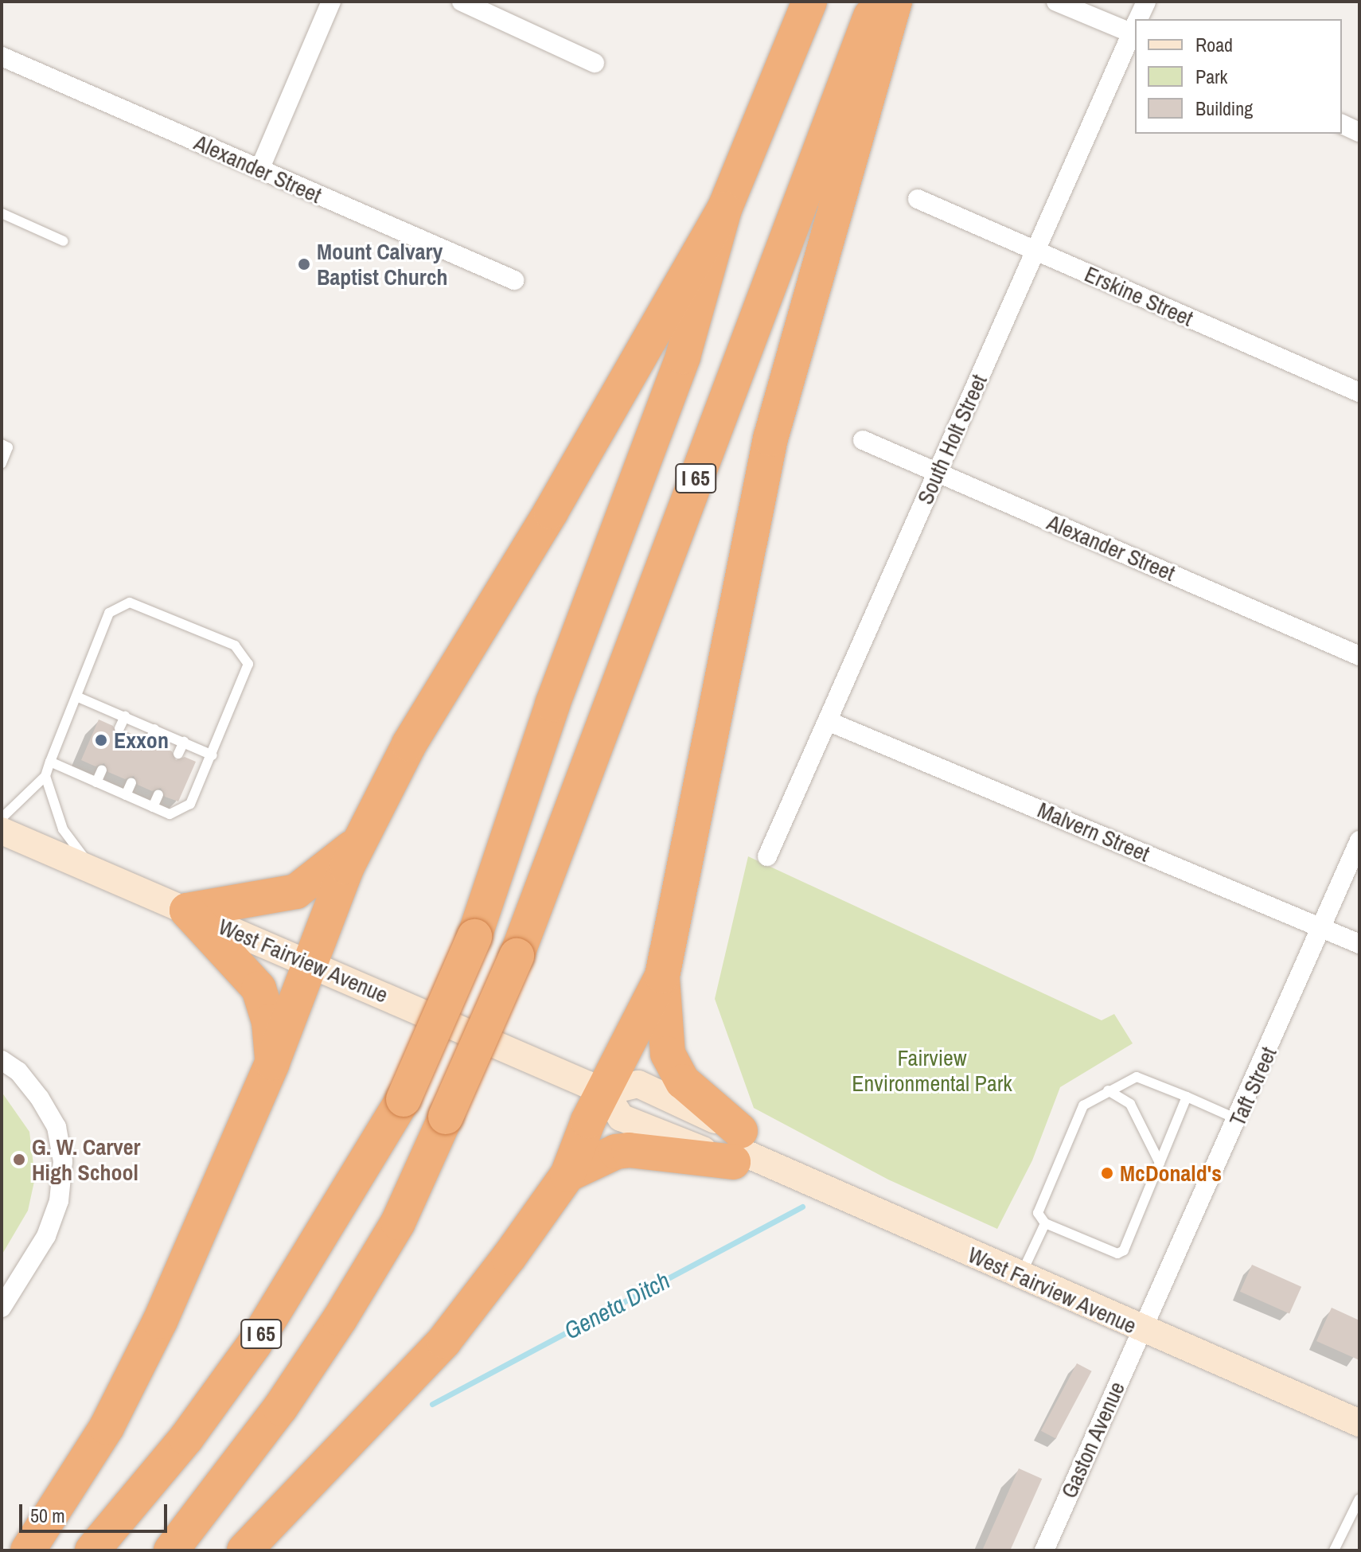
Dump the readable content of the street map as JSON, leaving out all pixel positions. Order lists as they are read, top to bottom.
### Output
{
  "streets": {
    "highway": ["I 65"],
    "main road": ["West Fairview Avenue"],
    "street": [
      "Alexander Street",
      "Erskine Street",
      "South Holt Street",
      "Malvern Street",
      "Taft Street",
      "Gaston Avenue"
    ]
  },
  "crossings": [
    ["Alexander Street", "South Holt Street"],
    ["Erskine Street", "South Holt Street"],
    ["South Holt Street", "Malvern Street"],
    ["Malvern Street", "Taft Street"],
    ["West Fairview Avenue", "Taft Street"],
    ["West Fairview Avenue", "Gaston Avenue"],
    ["Taft Street", "Gaston Avenue"]
  ],
  "water": ["Geneta Ditch"],
  "parks": ["Fairview Environmental Park"],
  "places": [
    "Mount Calvary Baptist Church",
    "Exxon",
    "G. W. Carver High School",
    "McDonald's"
  ],
  "legend": ["Road", "Park", "Building"],
  "scale_bar": "50 m"
}
